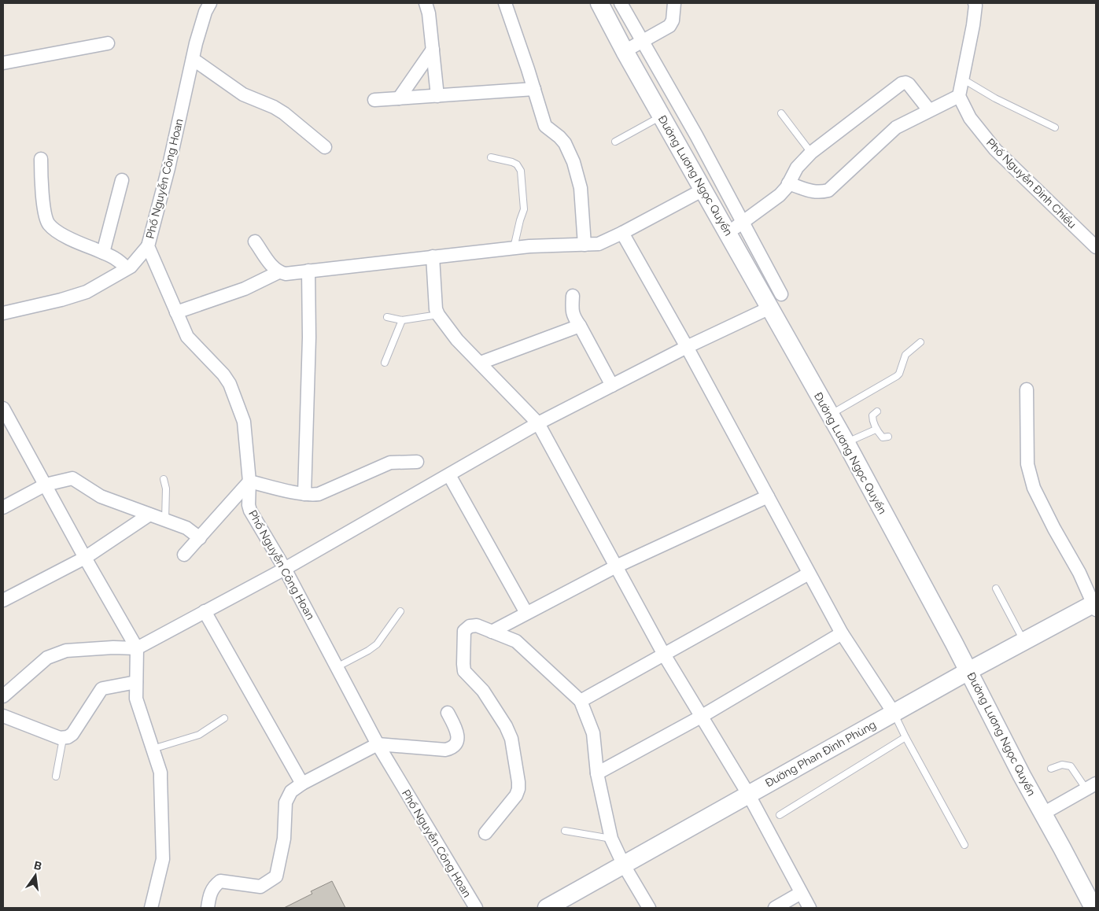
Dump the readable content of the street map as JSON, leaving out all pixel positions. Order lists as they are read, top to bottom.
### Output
{
  "streets": {
    "main road": ["Đường Lương Ngọc Quyến", "Đường Phan Đình Phùng"],
    "street": ["Phố Nguyễn Công Hoan", "Phố Nguyễn Đình Chiểu"]
  },
  "crossings": [
    ["Đường Lương Ngọc Quyến", "Đường Phan Đình Phùng"]
  ],
  "north": "top"
}
